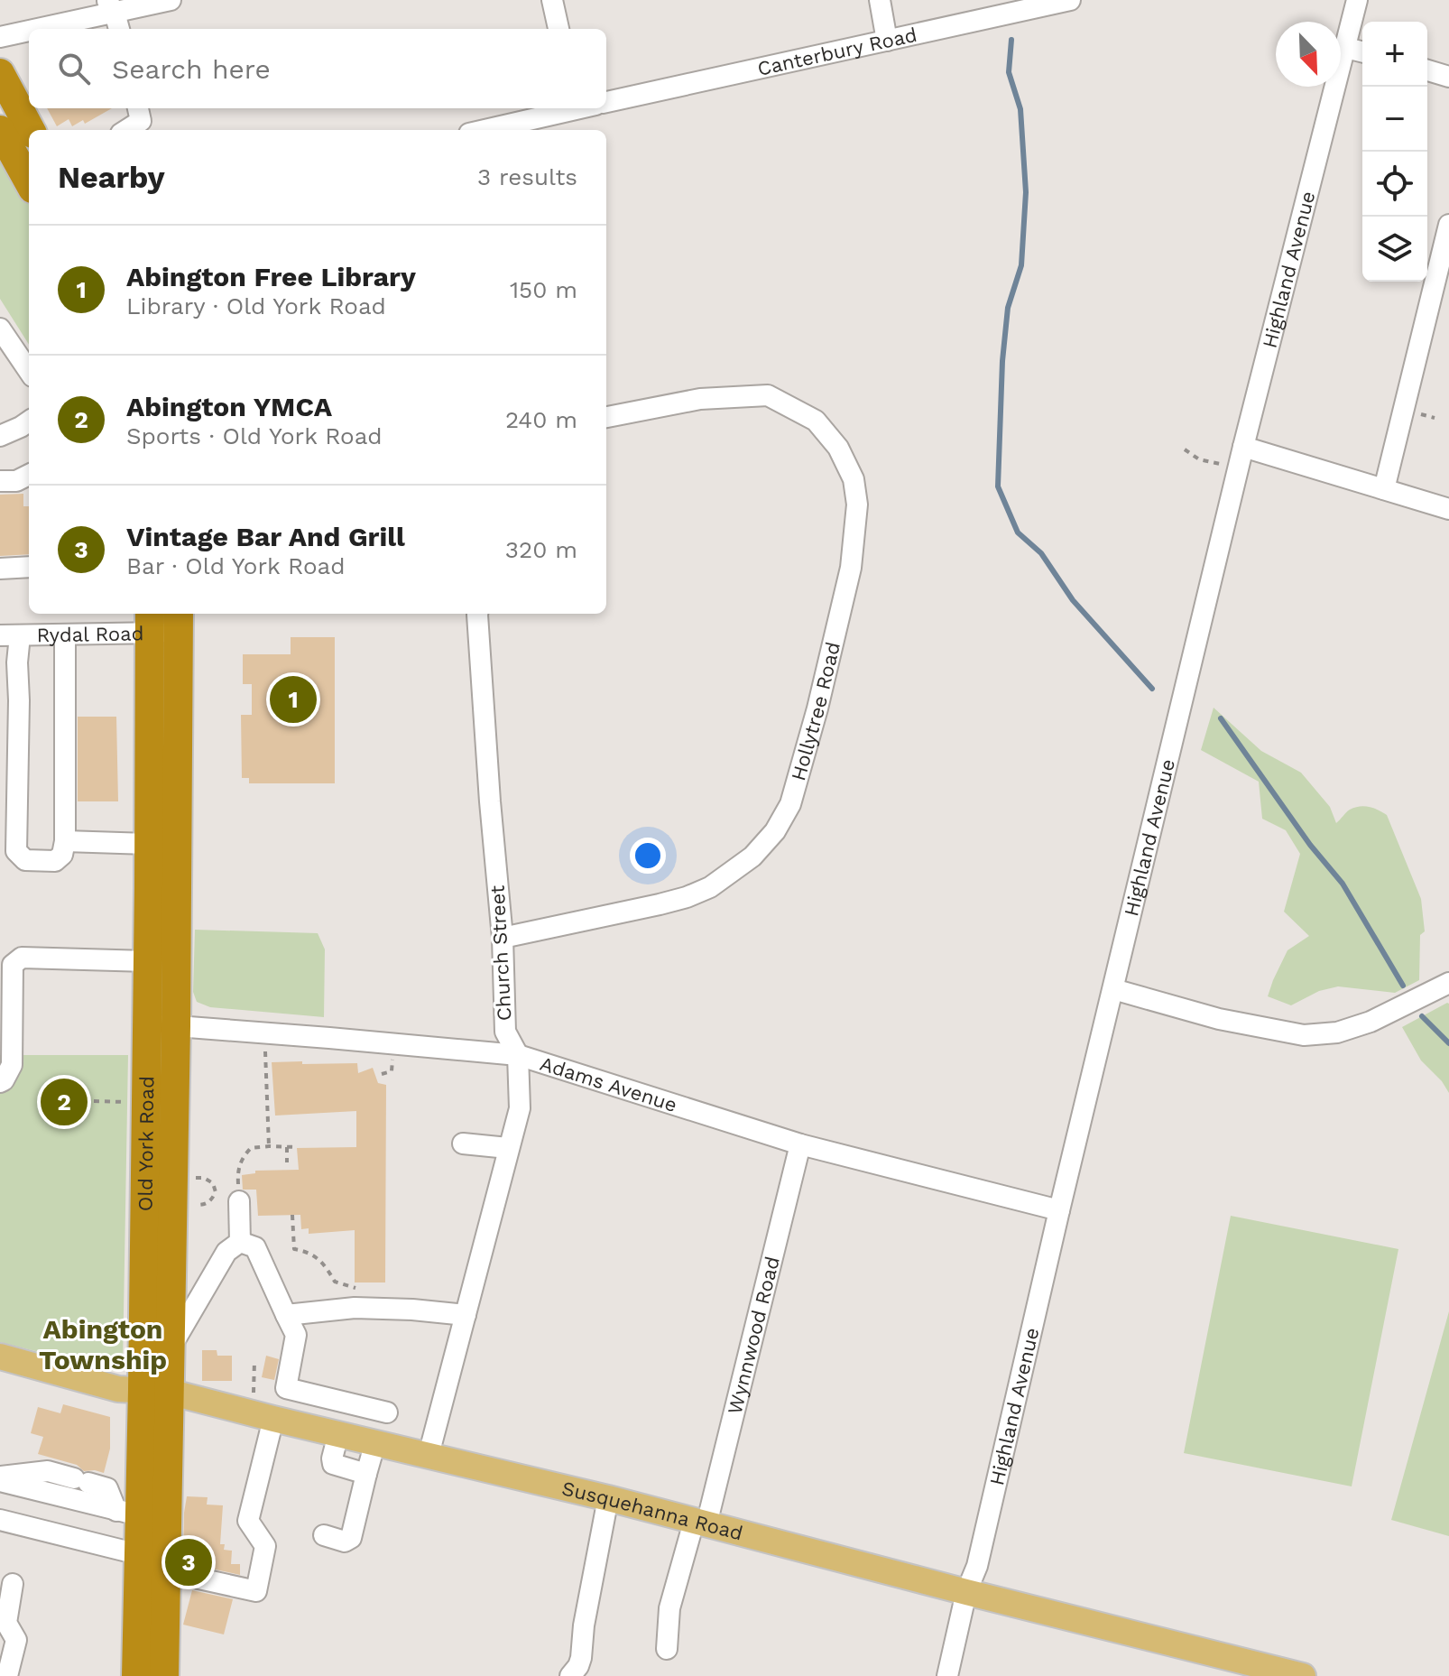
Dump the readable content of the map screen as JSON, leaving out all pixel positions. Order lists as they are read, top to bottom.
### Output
{
  "streets": {
    "highway": ["Old York Road"],
    "main road": ["Susquehanna Road"],
    "street": [
      "Canterbury Road",
      "Highland Avenue",
      "Rydal Road",
      "Hollytree Road",
      "Church Street",
      "Adams Avenue",
      "Wynnwood Road"
    ]
  },
  "crossings": [
    ["Highland Avenue", "Adams Avenue"],
    ["Highland Avenue", "Susquehanna Road"],
    ["Rydal Road", "Old York Road"],
    ["Hollytree Road", "Church Street"],
    ["Church Street", "Adams Avenue"],
    ["Church Street", "Susquehanna Road"],
    ["Adams Avenue", "Old York Road"],
    ["Adams Avenue", "Wynnwood Road"],
    ["Old York Road", "Susquehanna Road"],
    ["Wynnwood Road", "Susquehanna Road"]
  ],
  "districts": ["Abington Township"],
  "north": "bottom right",
  "page": {
    "map_buttons": ["+", "−"],
    "search": "Search here",
    "heading": ["Nearby", "3 results"],
    "list": [
      {
        "mark": "1",
        "name": "Abington Free Library",
        "note": "Library · Old York Road",
        "value": "150 m"
      },
      {
        "mark": "2",
        "name": "Abington YMCA",
        "note": "Sports · Old York Road",
        "value": "240 m"
      },
      {
        "mark": "3",
        "name": "Vintage Bar And Grill",
        "note": "Bar · Old York Road",
        "value": "320 m"
      }
    ],
    "pins": ["1", "2", "3"]
  }
}
